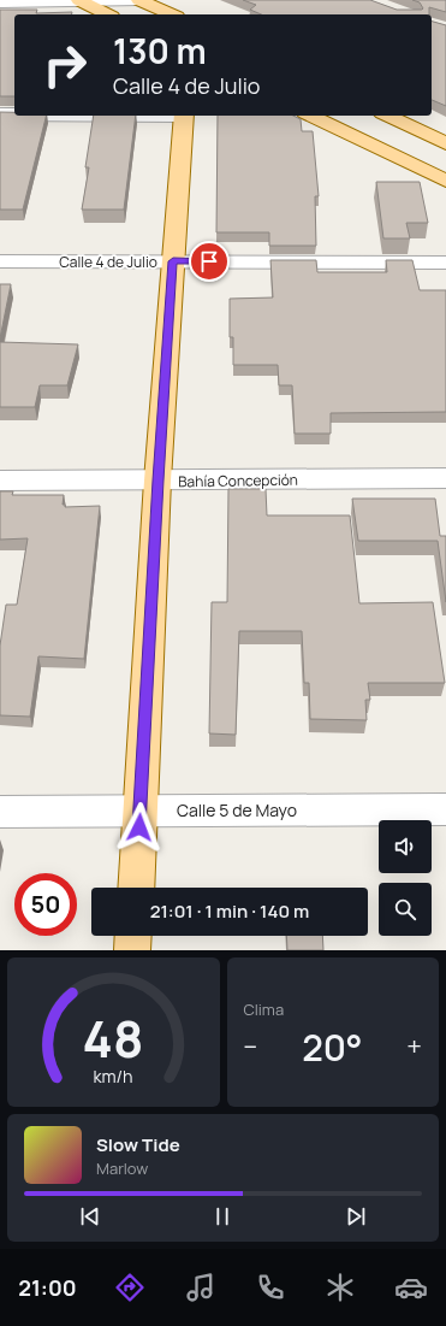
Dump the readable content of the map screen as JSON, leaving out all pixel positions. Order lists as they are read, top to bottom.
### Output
{
  "streets": {
    "street": ["Calle 4 de Julio", "Bahía Concepción", "Calle 5 de Mayo"]
  },
  "page": {
    "turn": ["130 m", "Calle 4 de Julio"],
    "limit": "50",
    "trip": "21:01 · 1 min · 140 m",
    "tile": "Clima",
    "heat": ["−", "20°", "+"],
    "song": ["Slow Tide", "Marlow"],
    "tabs": "21:00",
    "gauge": ["48", "km/h"]
  }
}
